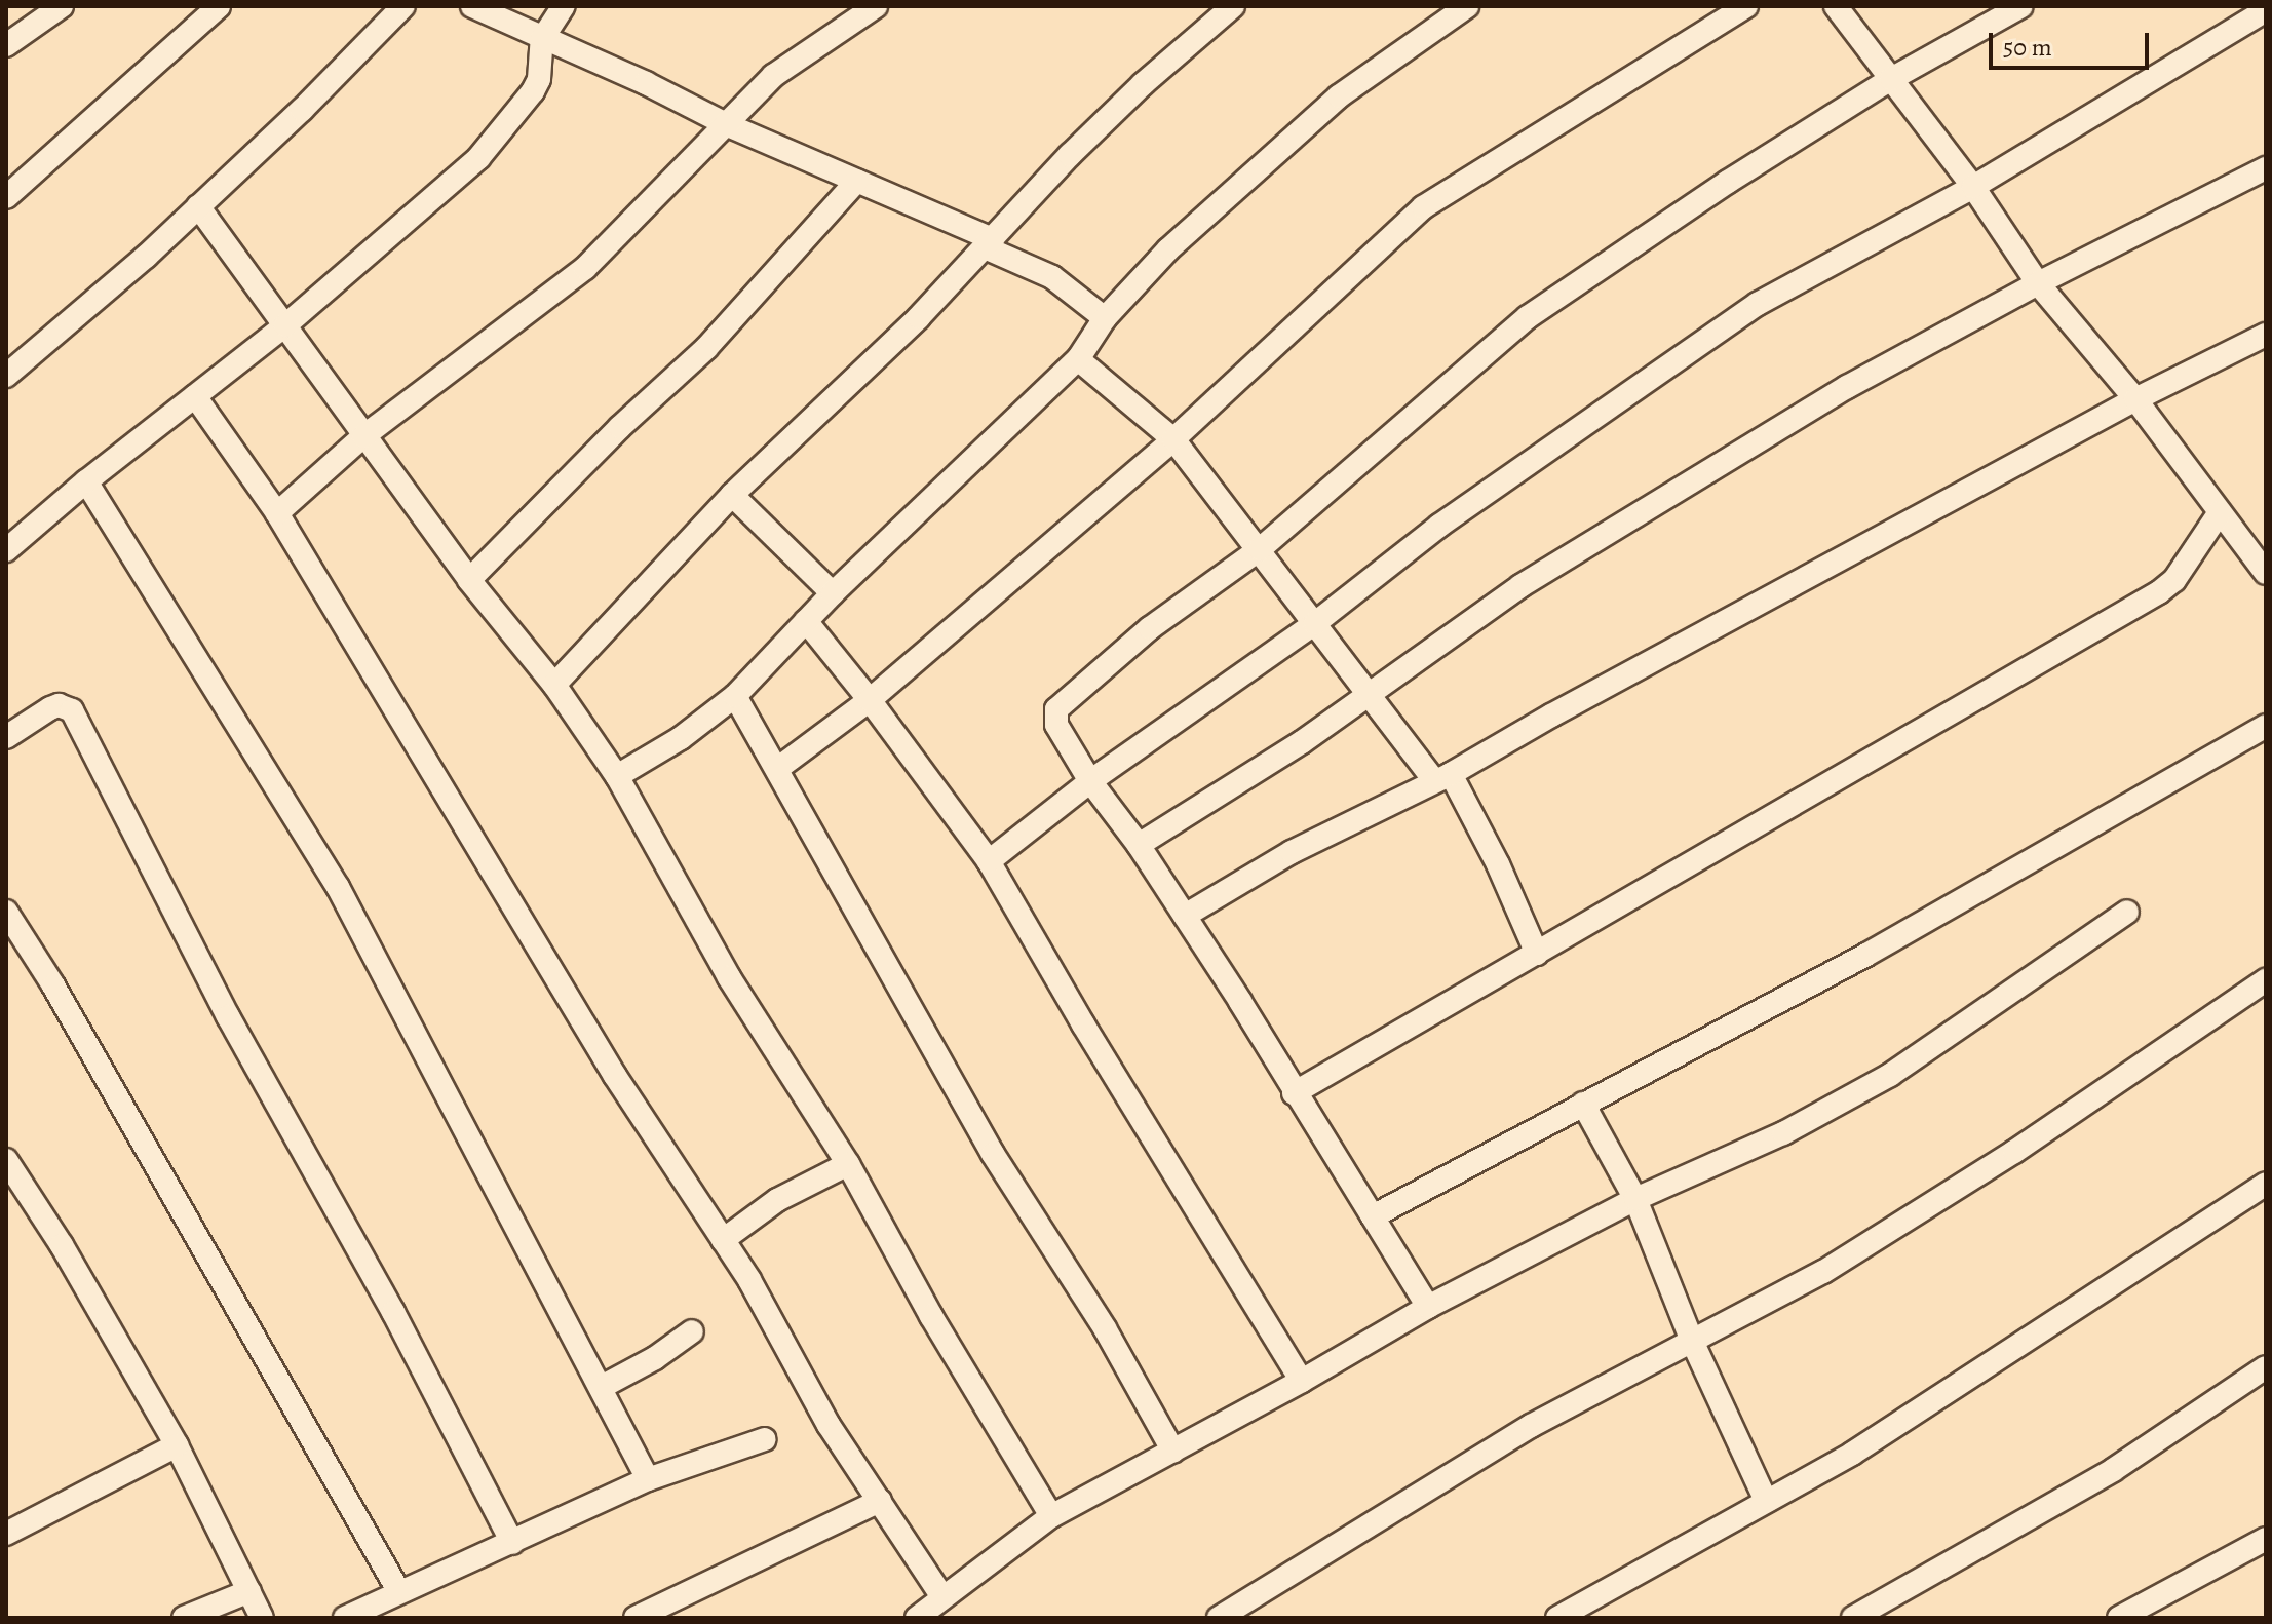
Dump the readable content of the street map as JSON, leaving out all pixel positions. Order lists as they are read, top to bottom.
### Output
{
  "scale_bar": "50 m"
}
